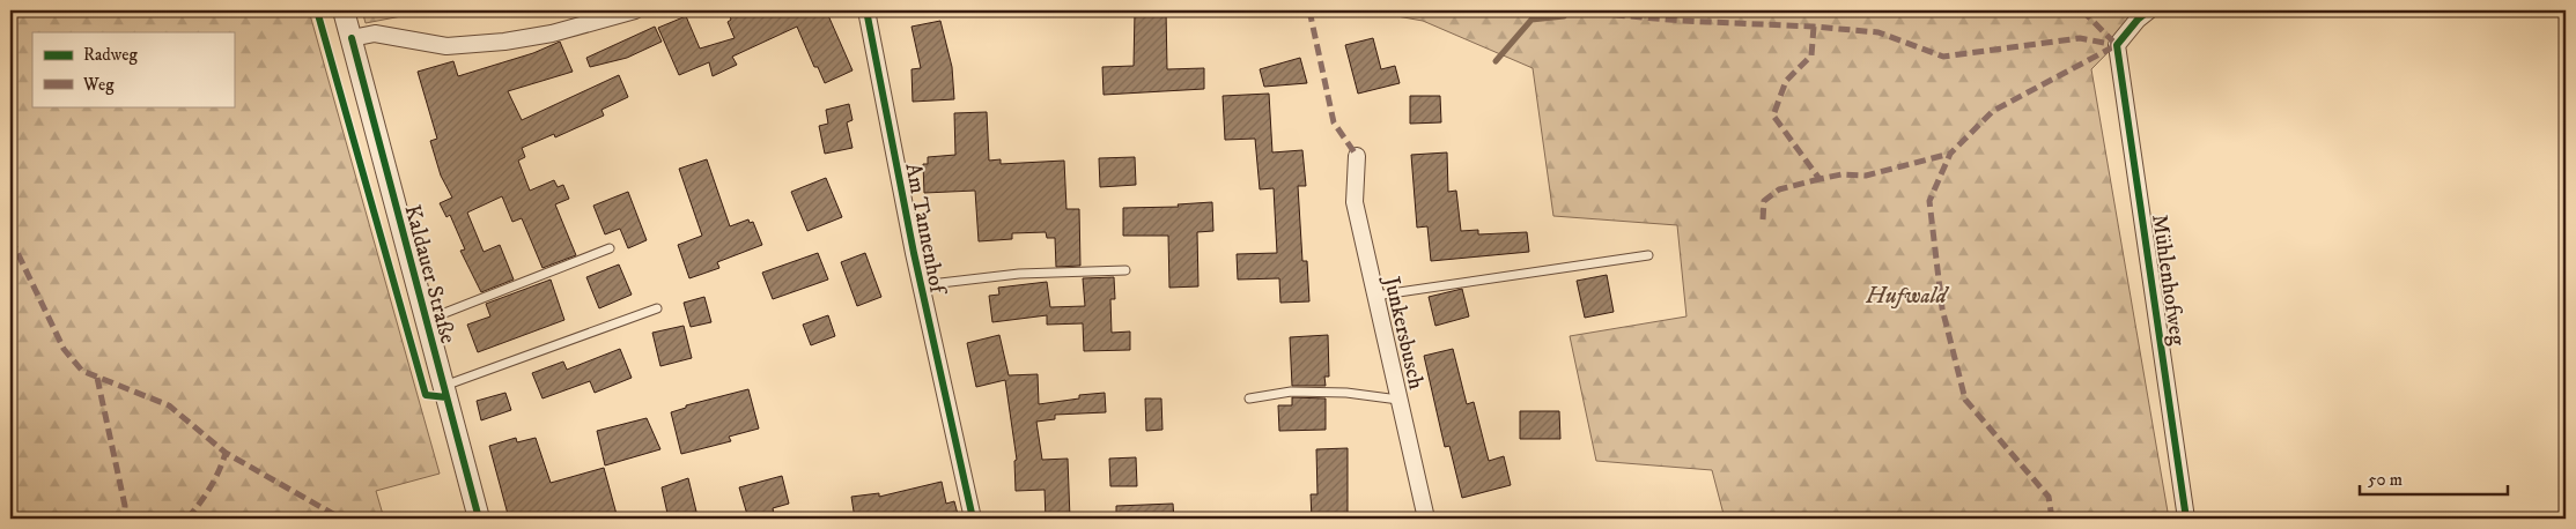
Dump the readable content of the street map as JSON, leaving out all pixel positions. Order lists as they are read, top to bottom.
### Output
{
  "streets": {
    "street": [
      "Am Tannenhof",
      "Kaldauer Straße",
      "Mühlenhofweg",
      "Junkersbusch"
    ]
  },
  "parks": ["Hufwald"],
  "legend": ["Radweg", "Weg"],
  "scale_bar": "50 m"
}
